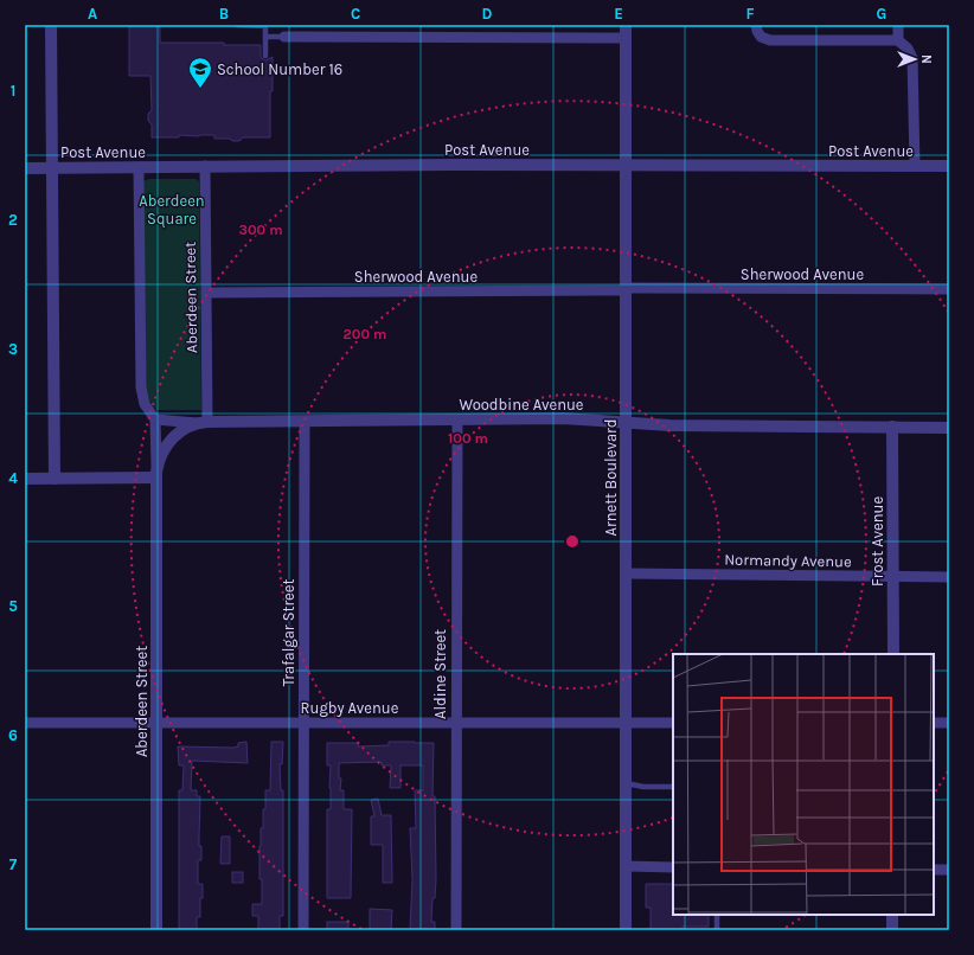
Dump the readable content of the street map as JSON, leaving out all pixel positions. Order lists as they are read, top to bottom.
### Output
{
  "streets": {
    "street": [
      "Post Avenue",
      "Sherwood Avenue",
      "Aberdeen Street",
      "Woodbine Avenue",
      "Arnett Boulevard",
      "Frost Avenue",
      "Normandy Avenue",
      "Trafalgar Street",
      "Aldine Street",
      "Rugby Avenue"
    ]
  },
  "crossings": [
    ["Post Avenue", "Aberdeen Street"],
    ["Post Avenue", "Arnett Boulevard"],
    ["Sherwood Avenue", "Aberdeen Street"],
    ["Sherwood Avenue", "Arnett Boulevard"],
    ["Aberdeen Street", "Woodbine Avenue"],
    ["Aberdeen Street", "Rugby Avenue"],
    ["Woodbine Avenue", "Arnett Boulevard"],
    ["Woodbine Avenue", "Frost Avenue"],
    ["Woodbine Avenue", "Trafalgar Street"],
    ["Woodbine Avenue", "Aldine Street"],
    ["Arnett Boulevard", "Normandy Avenue"],
    ["Arnett Boulevard", "Rugby Avenue"],
    ["Frost Avenue", "Normandy Avenue"],
    ["Trafalgar Street", "Rugby Avenue"],
    ["Aldine Street", "Rugby Avenue"]
  ],
  "parks": ["Aberdeen Square"],
  "places": {
    "school or university": ["School Number 16"]
  },
  "north": "right",
  "grid": {
    "columns": [
      "A",
      "B",
      "C",
      "D",
      "E",
      "F",
      "G"
    ],
    "rows": [
      "1",
      "2",
      "3",
      "4",
      "5",
      "6",
      "7"
    ]
  },
  "rings": ["300 m", "200 m", "100 m"]
}
